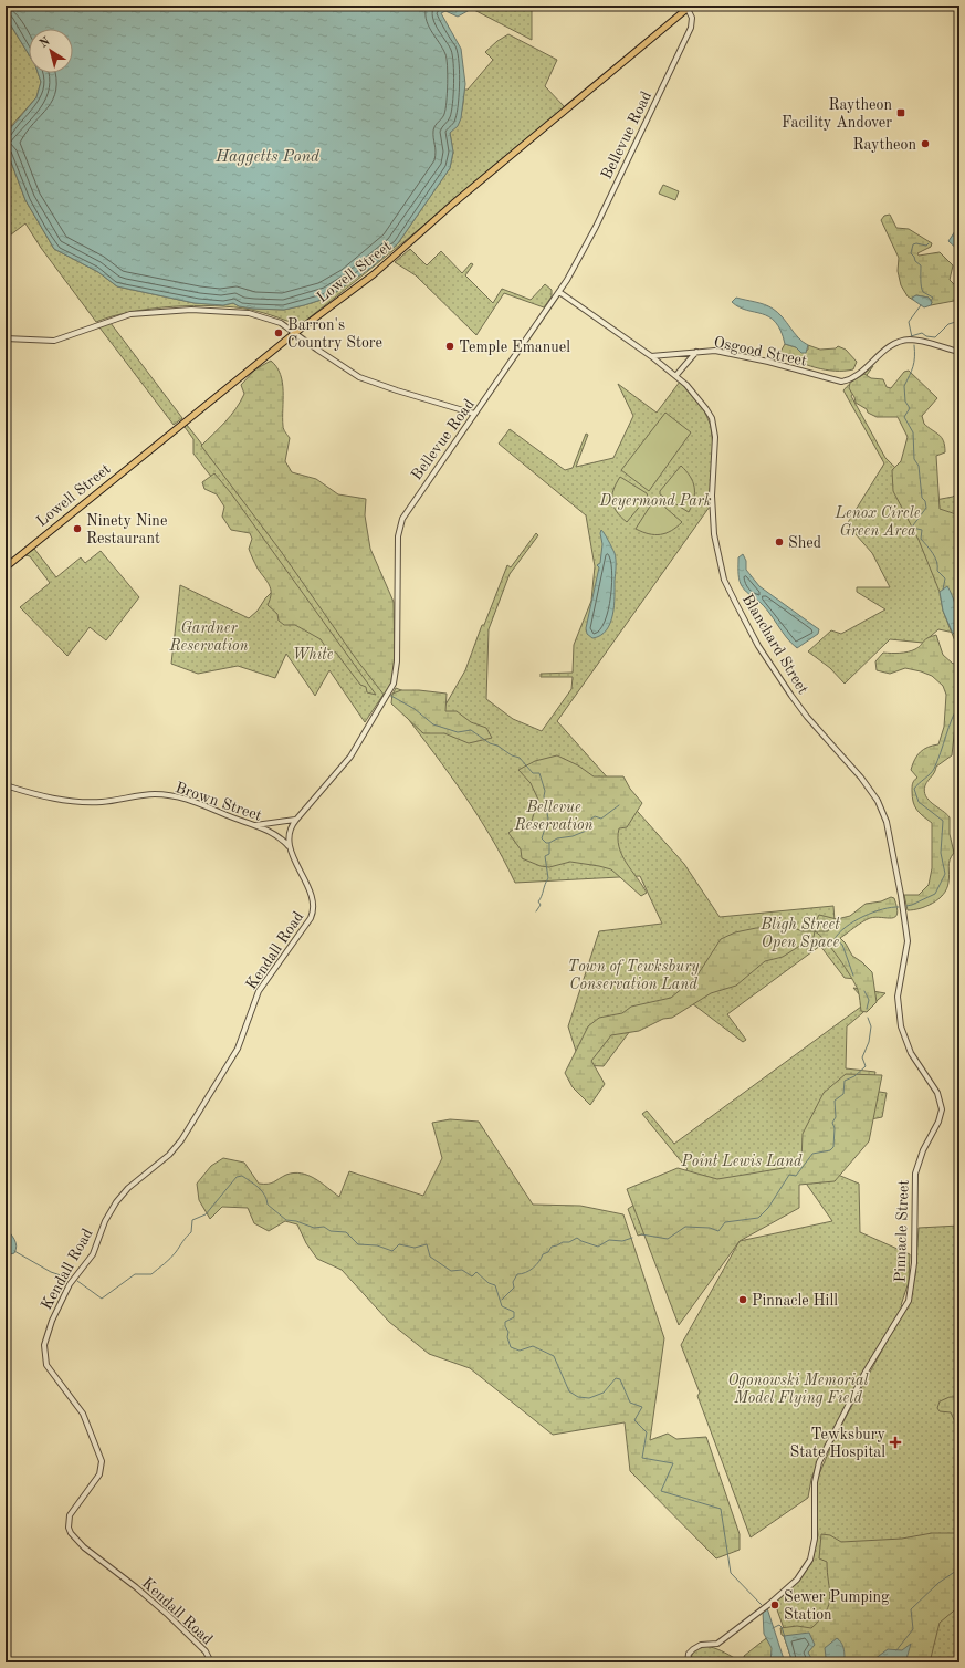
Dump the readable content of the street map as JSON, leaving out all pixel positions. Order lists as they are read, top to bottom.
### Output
{
  "streets": {
    "main road": ["Lowell Street"],
    "street": [
      "Bellevue Road",
      "Osgood Street",
      "Blanchard Street",
      "Brown Street",
      "Kendall Road",
      "Pinnacle Street"
    ]
  },
  "crossings": [
    ["Bellevue Road", "Lowell Street"],
    ["Bellevue Road", "Brown Street"],
    ["Bellevue Road", "Kendall Road"],
    ["Osgood Street", "Blanchard Street"],
    ["Blanchard Street", "Pinnacle Street"]
  ],
  "water": ["Haggetts Pond"],
  "parks": [
    "Deyermond Park",
    "Lenox Circle Green Area",
    "Gardner Reservation",
    "White",
    "Bellevue Reservation",
    "Bligh Street Open Space",
    "Town of Tewksbury Conservation Land",
    "Point Lewis Land",
    "Ogonowski Memorial Model Flying Field"
  ],
  "places": {
    "transit": ["Raytheon Facility Andover"],
    "other": [
      "Raytheon",
      "Barron's Country Store",
      "Temple Emanuel",
      "Ninety Nine Restaurant",
      "Shed",
      "Pinnacle Hill",
      "Sewer Pumping Station"
    ],
    "health": ["Tewksbury State Hospital"]
  },
  "north": "top left"
}
